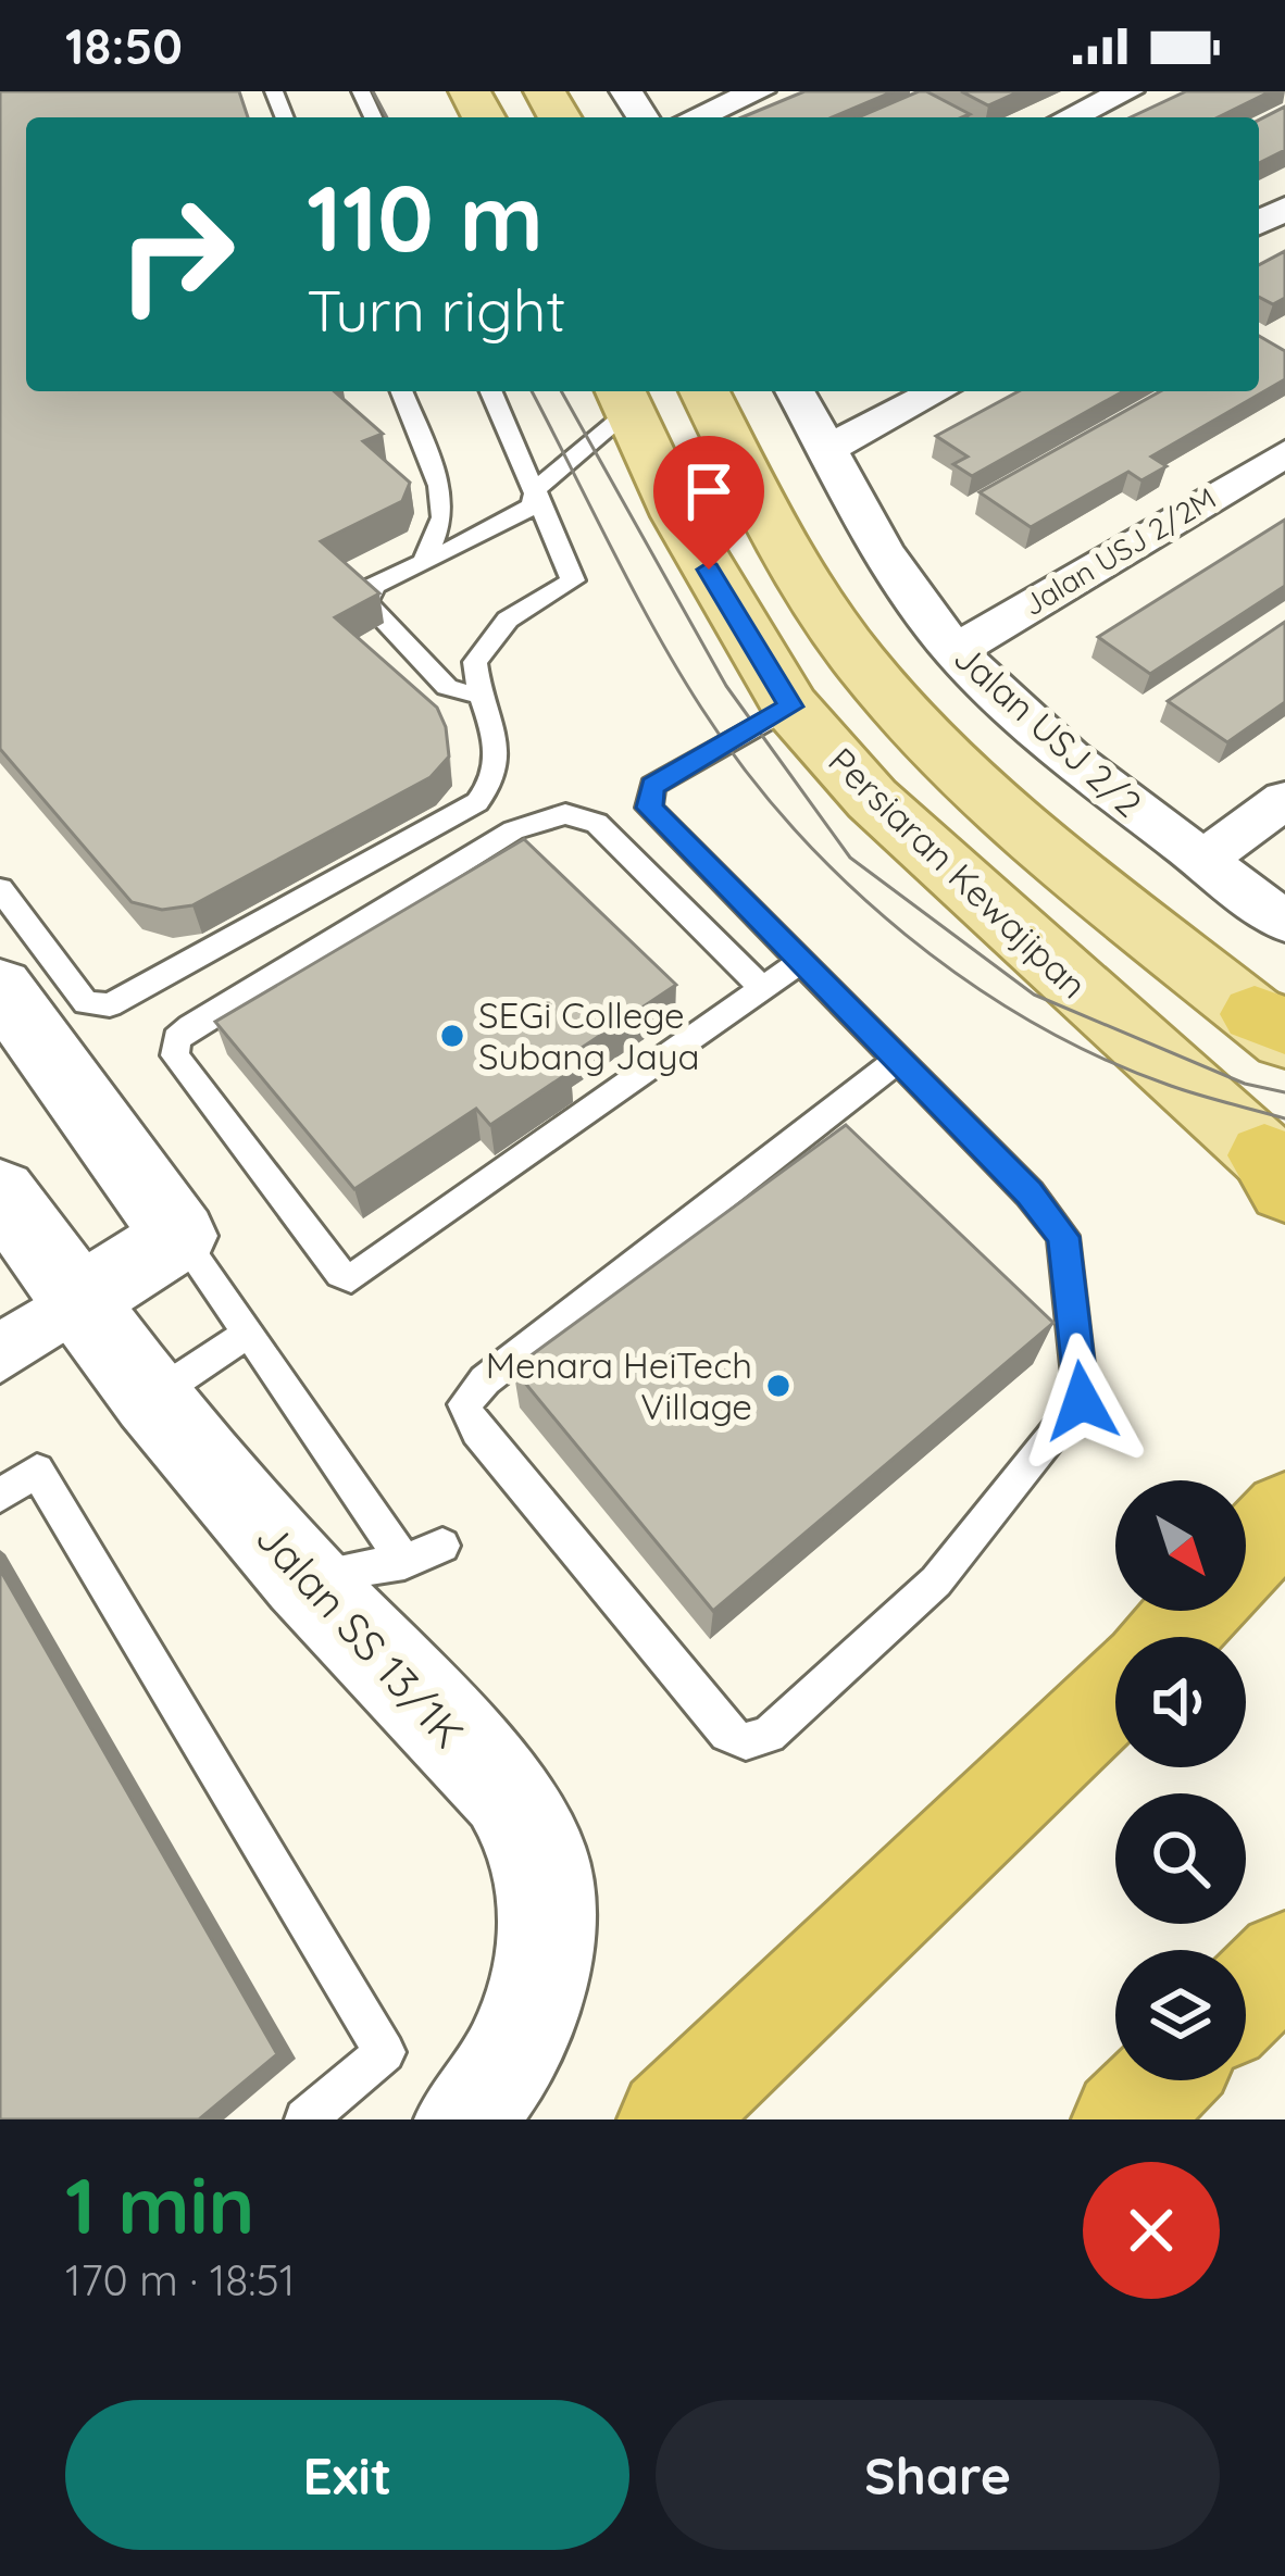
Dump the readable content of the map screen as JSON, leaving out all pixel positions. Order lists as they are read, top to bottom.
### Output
{
  "streets": {
    "main road": ["Persiaran Kewajipan"],
    "street": ["Jalan USJ 2/2M", "Jalan USJ 2/2", "Jalan SS 13/1K"]
  },
  "crossings": [
    ["Jalan USJ 2/2M", "Jalan USJ 2/2"]
  ],
  "places": ["SEGi College Subang Jaya", "Menara HeiTech Village"],
  "north": "bottom right",
  "page": {
    "status": "18:50",
    "turn": ["110 m", "Turn right"],
    "heading": ["1 min", "170 m · 18:51"],
    "buttons": ["Exit", "Share"]
  }
}
